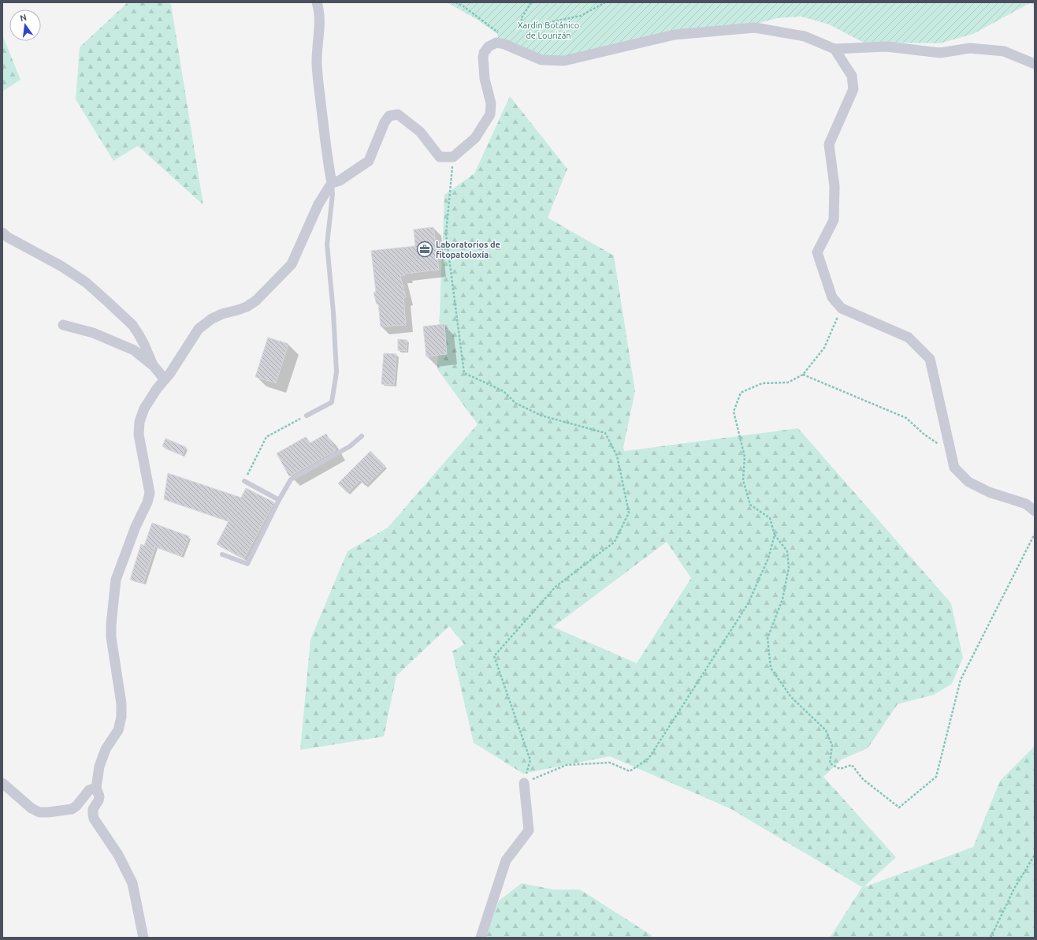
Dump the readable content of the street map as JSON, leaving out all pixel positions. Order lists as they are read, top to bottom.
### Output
{
  "parks": ["Xardín Botánico de Lourizán"],
  "places": {
    "office": ["Laboratorios de fitopatoloxía"]
  },
  "north": "top"
}
